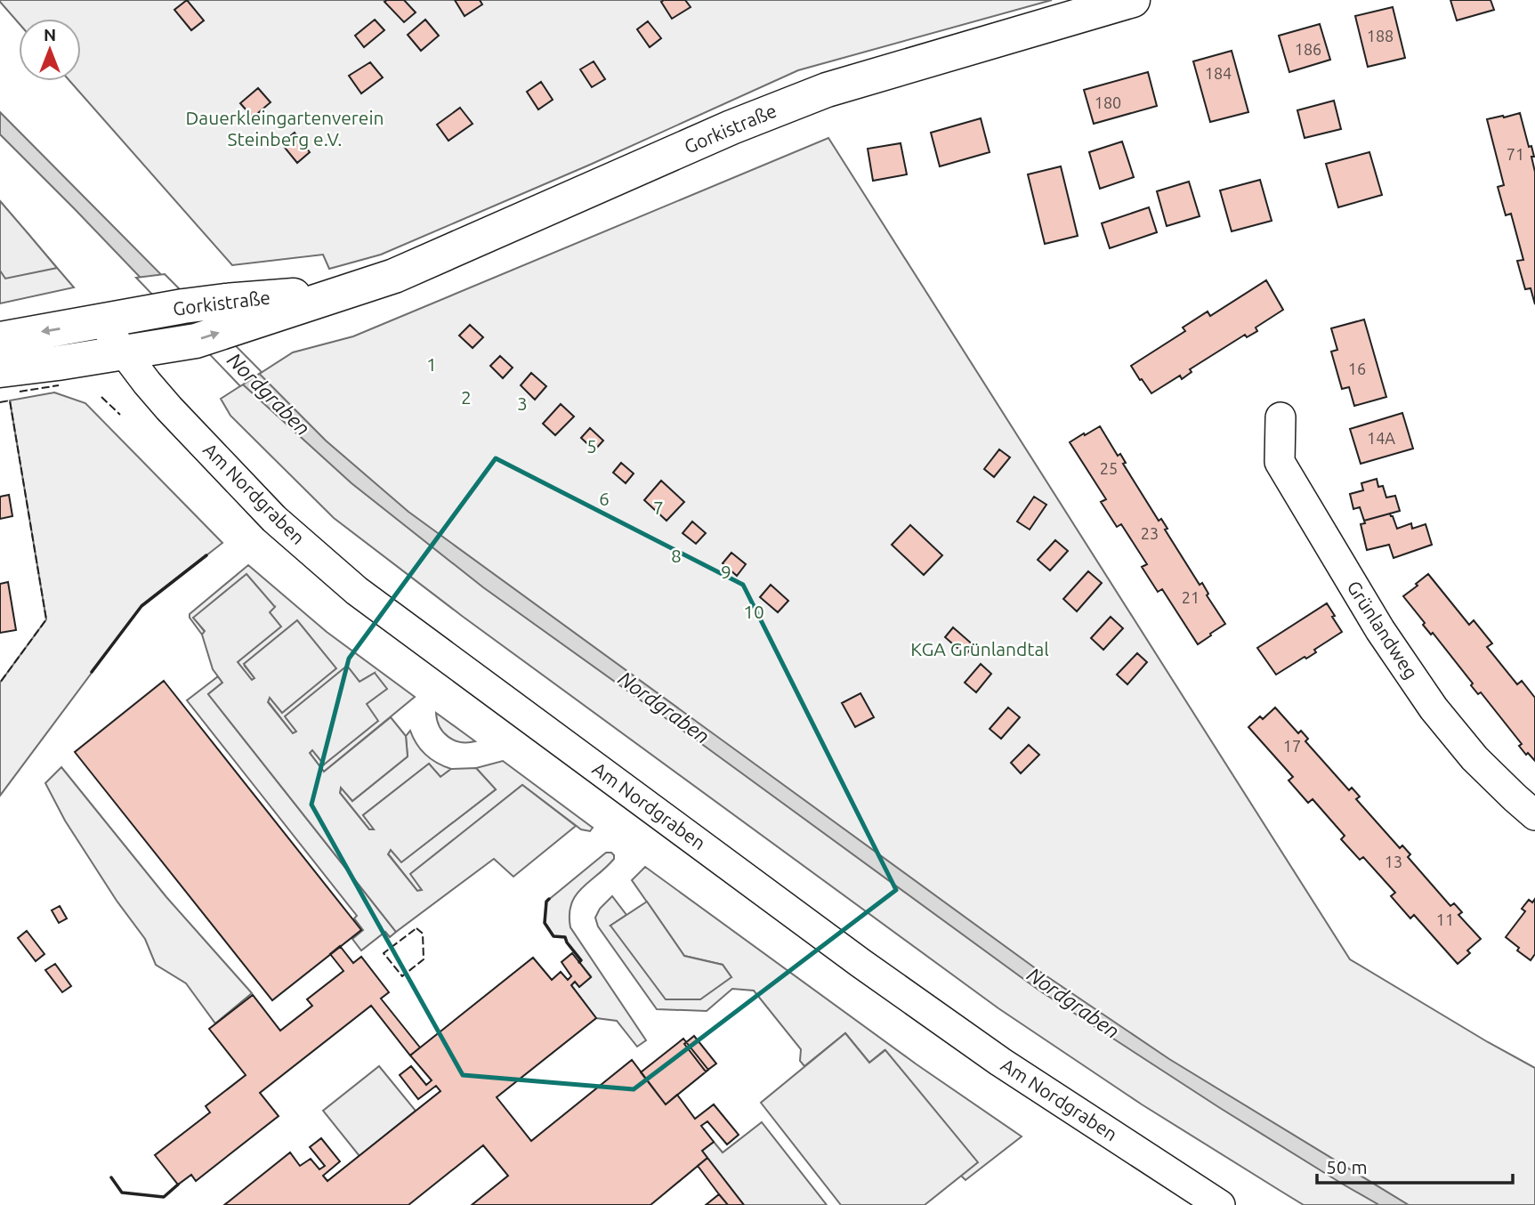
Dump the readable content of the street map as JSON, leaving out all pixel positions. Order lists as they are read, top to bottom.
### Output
{
  "streets": {
    "main road": ["Gorkistraße"],
    "street": ["Am Nordgraben", "Grünlandweg"]
  },
  "crossings": [
    ["Gorkistraße", "Am Nordgraben"]
  ],
  "water": ["Nordgraben"],
  "parks": [
    "Dauerkleingartenverein Steinberg e.V.",
    "1",
    "2",
    "3",
    "5",
    "6",
    "7",
    "8",
    "9",
    "10",
    "KGA Grünlandtal"
  ],
  "house_numbers": [
    "188",
    "186",
    "184",
    "180",
    "71",
    "16",
    "14A",
    "25",
    "23",
    "21",
    "17",
    "13",
    "11"
  ],
  "scale_bar": "50 m",
  "north": "top"
}
